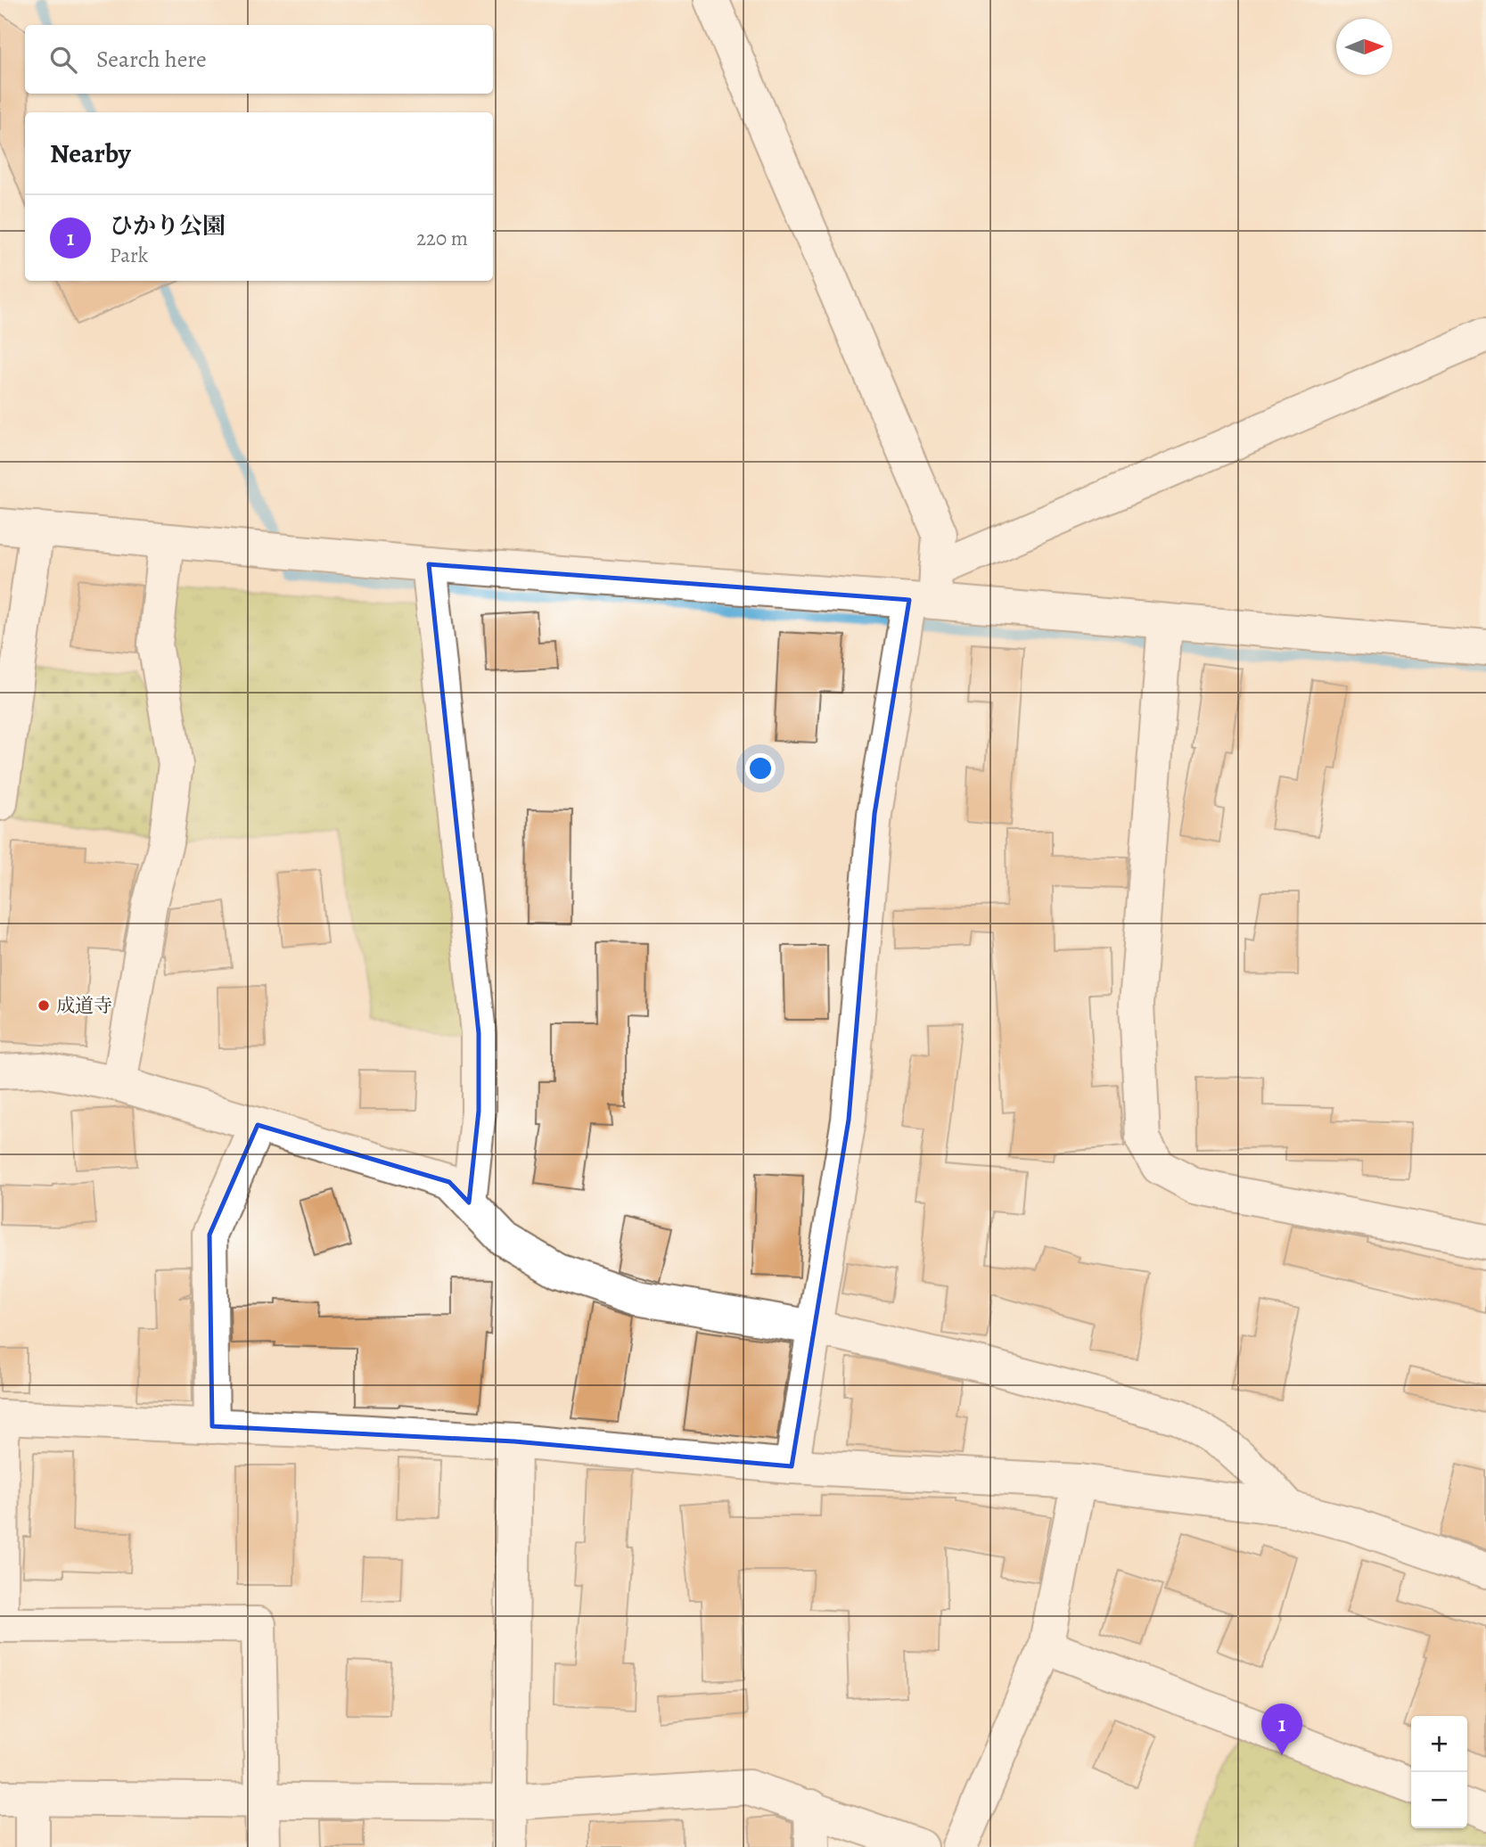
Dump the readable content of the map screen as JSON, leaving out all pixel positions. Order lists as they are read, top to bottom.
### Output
{
  "places": ["成道寺"],
  "north": "right",
  "page": {
    "search": "Search here",
    "heading": "Nearby",
    "list": [
      {
        "mark": "1",
        "name": "ひかり公園",
        "note": "Park",
        "value": "220 m"
      }
    ],
    "pins": "1",
    "map_buttons": ["+", "−"]
  }
}
